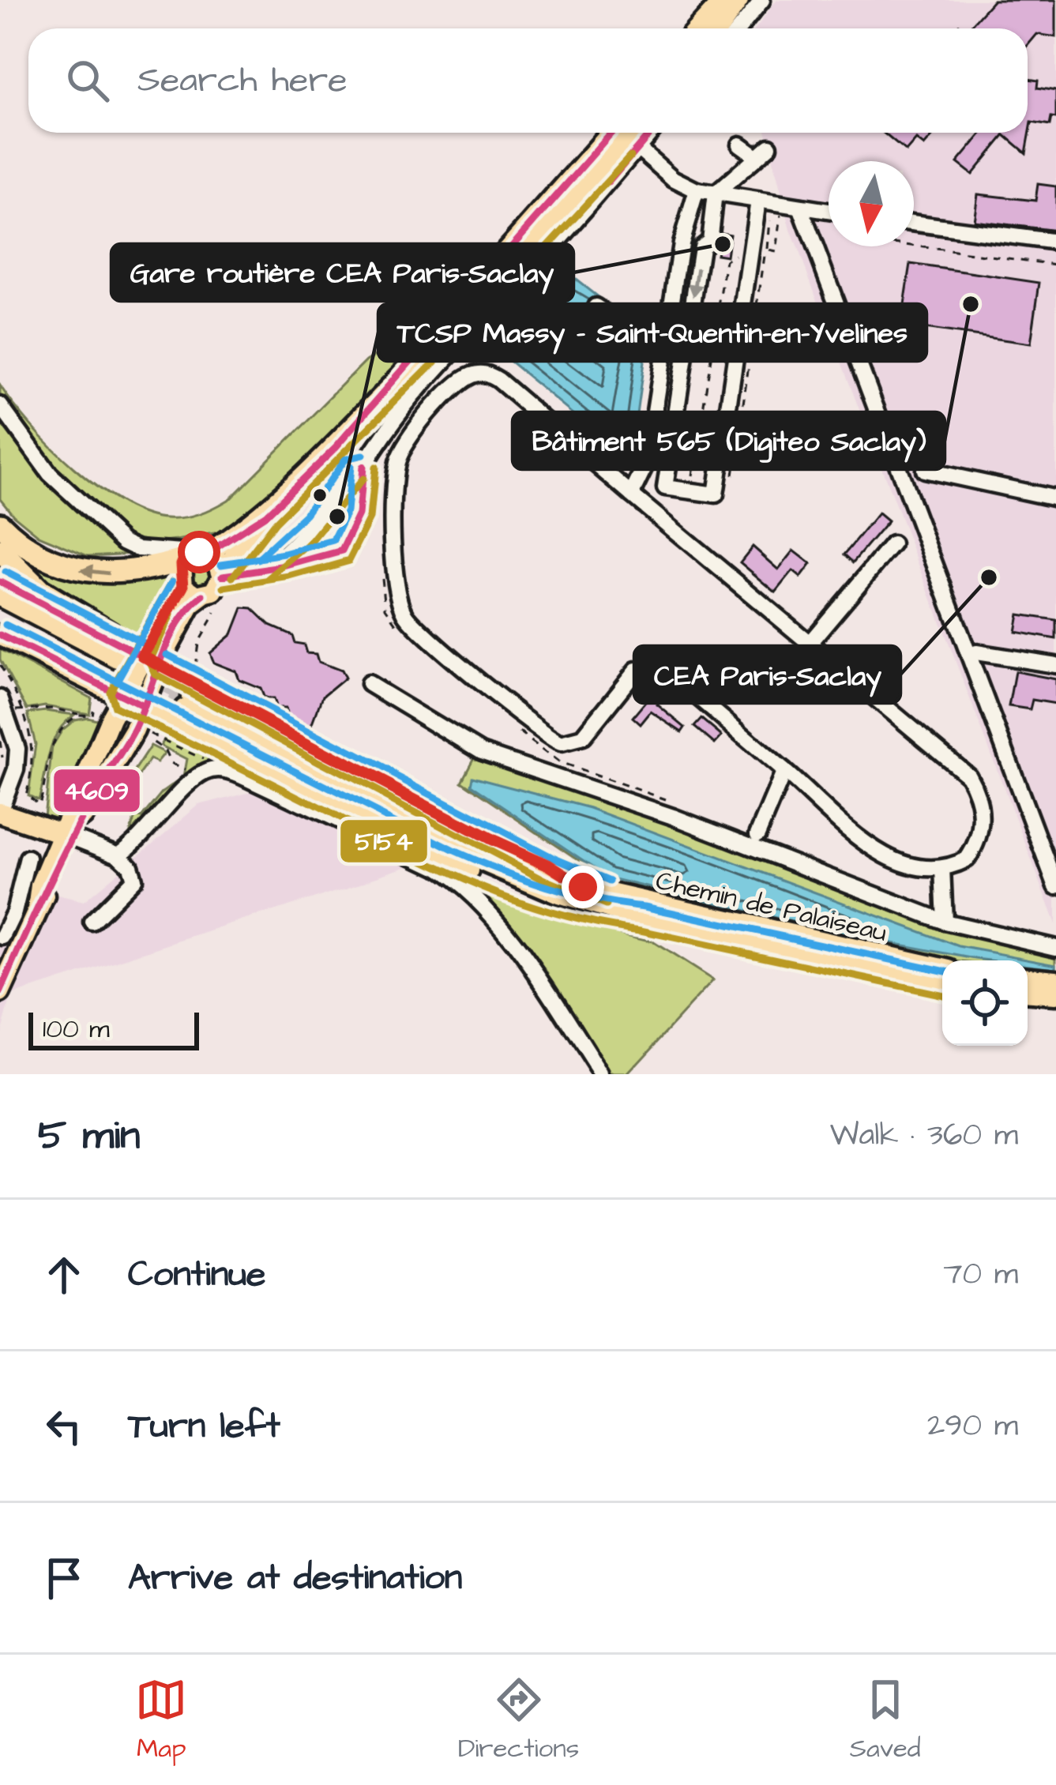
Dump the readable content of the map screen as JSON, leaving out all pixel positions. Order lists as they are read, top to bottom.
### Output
{
  "streets": {
    "main road": ["Chemin de Palaiseau"]
  },
  "places": [
    "Gare routière CEA Paris-Saclay",
    "Bâtiment 565 (Digiteo Saclay)",
    "TCSP Massy - Saint-Quentin-en-Yvelines",
    "CEA Paris-Saclay"
  ],
  "lines": ["transit line 4609", "transit line 5154"],
  "scale_bar": "100 m",
  "north": "bottom",
  "page": {
    "search": "Search here",
    "scale": "100 m",
    "heading": ["5 min", "Walk · 360 m"],
    "list": [
      ["Continue", "70 m"],
      ["Turn left", "290 m"],
      "Arrive at destination"
    ],
    "nav": ["Map", "Directions", "Saved"]
  }
}
